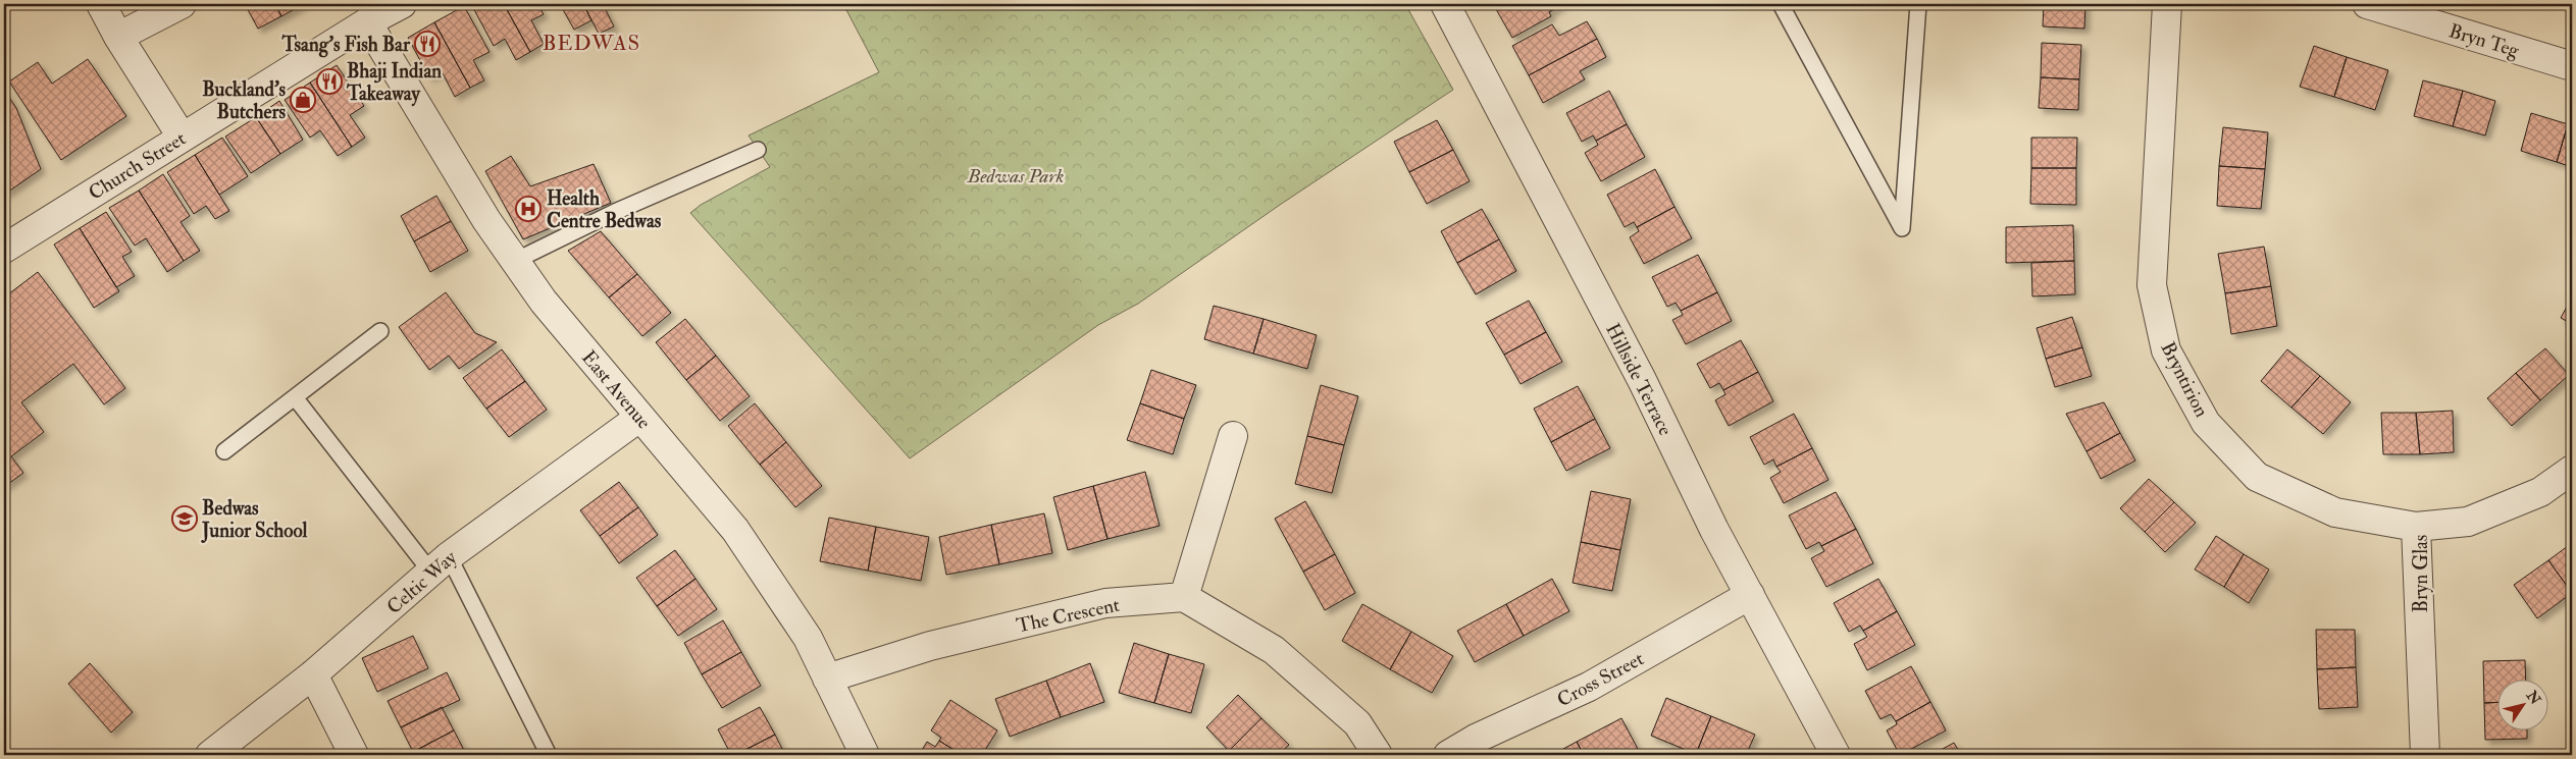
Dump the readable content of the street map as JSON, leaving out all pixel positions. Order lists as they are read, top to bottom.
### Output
{
  "streets": {
    "street": [
      "Bryn Teg",
      "Church Street",
      "Hillside Terrace",
      "Bryntirion",
      "East Avenue",
      "Bryn Glas",
      "Celtic Way",
      "The Crescent",
      "Cross Street"
    ]
  },
  "crossings": [
    ["Church Street", "East Avenue"],
    ["Hillside Terrace", "Cross Street"],
    ["Bryntirion", "Bryn Glas"],
    ["East Avenue", "Celtic Way"],
    ["East Avenue", "The Crescent"]
  ],
  "districts": ["BEDWAS"],
  "parks": ["Bedwas Park"],
  "places": {
    "restaurant": ["Tsang's Fish Bar", "Bhaji Indian Takeaway"],
    "shop": ["Buckland's Butchers"],
    "hospital": ["Health Centre Bedwas"],
    "school or university": ["Bedwas Junior School"]
  },
  "north": "top right"
}
